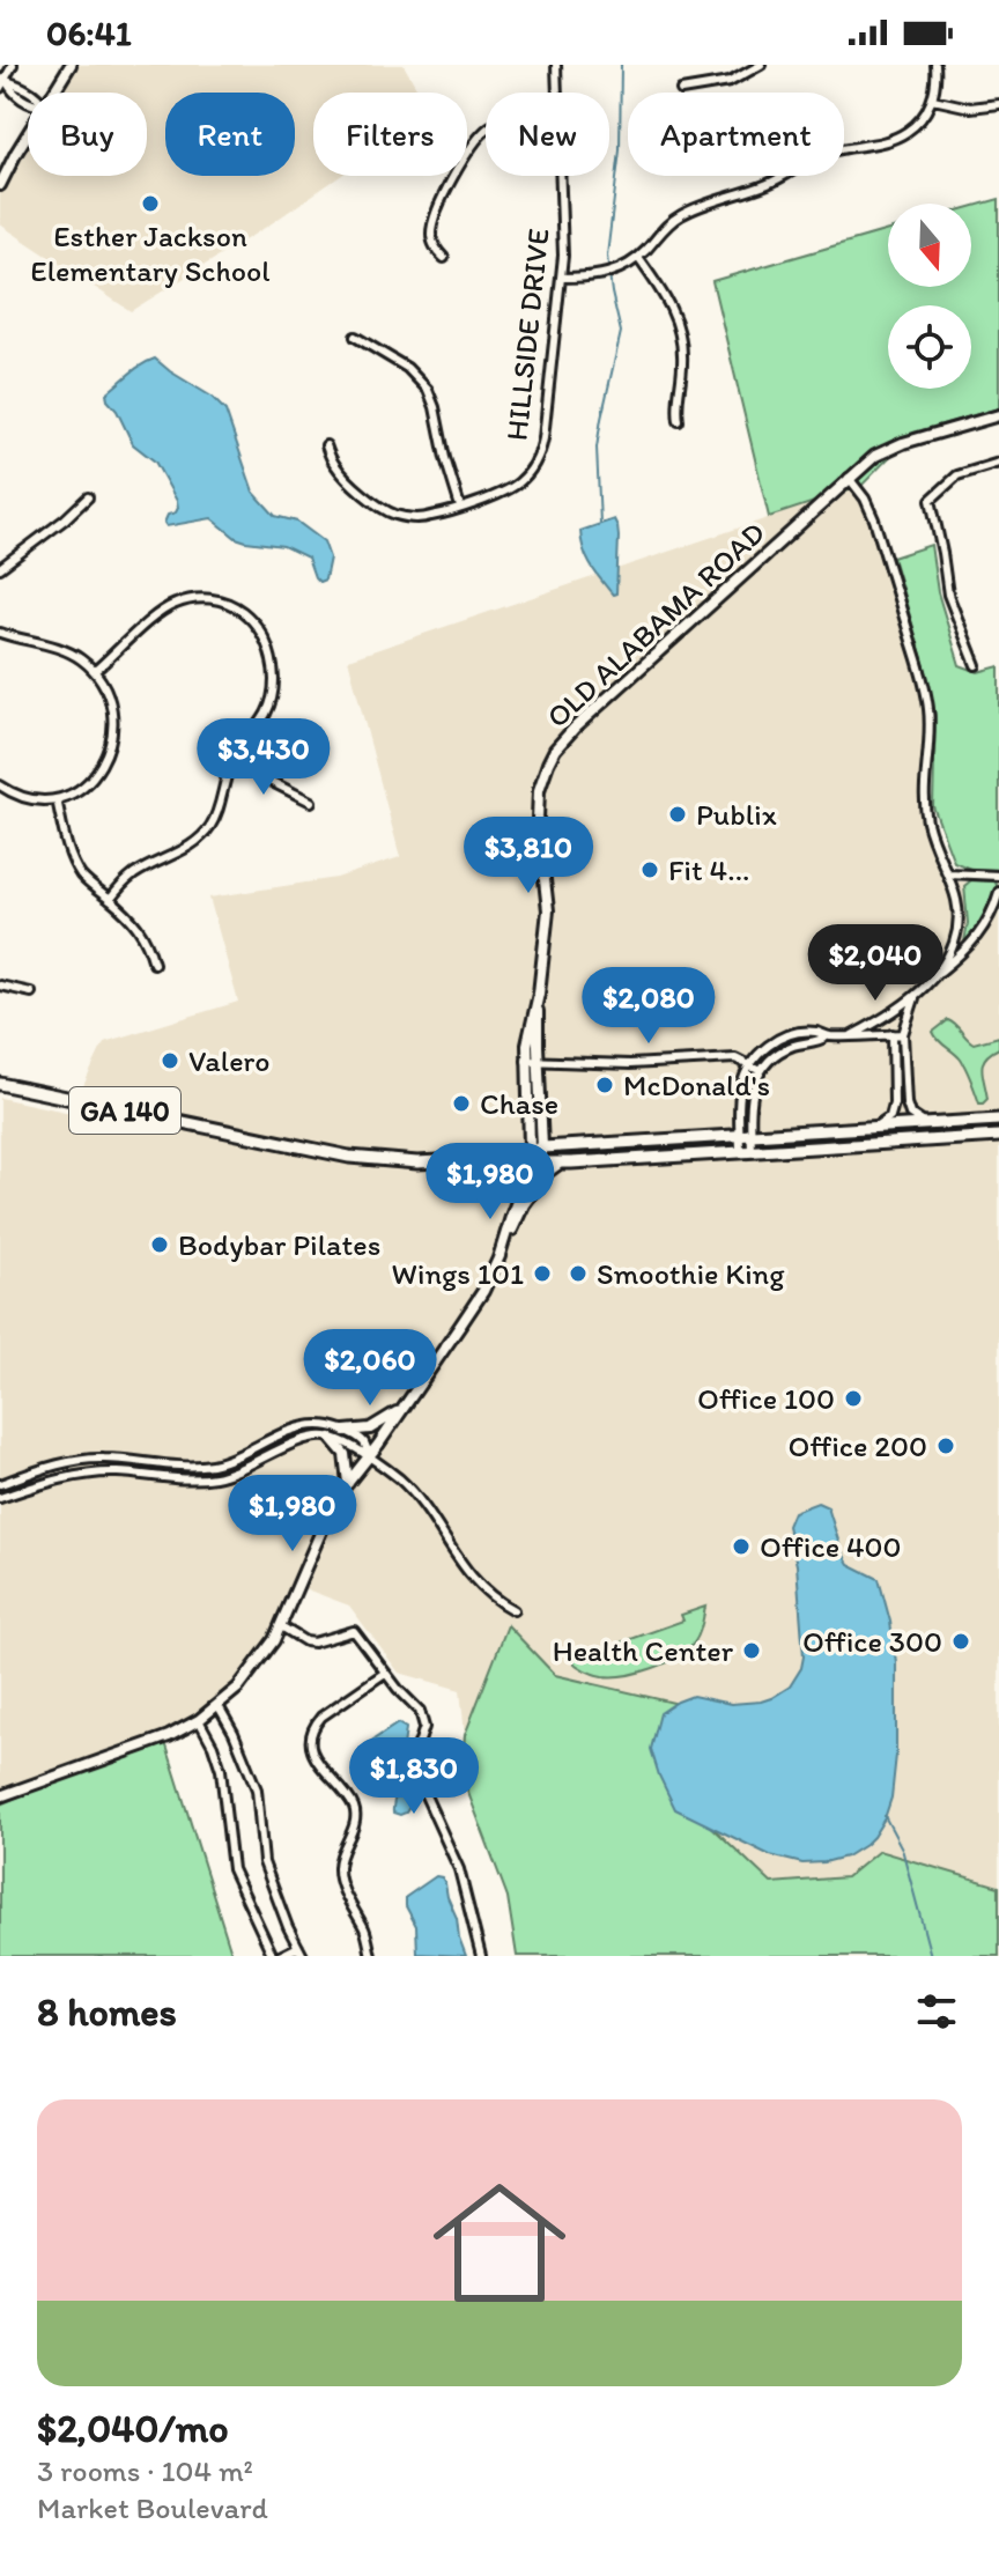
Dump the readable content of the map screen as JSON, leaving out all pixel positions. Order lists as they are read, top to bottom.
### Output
{
  "streets": {
    "main road": ["GA 140"],
    "street": ["HILLSIDE DRIVE", "OLD ALABAMA ROAD"]
  },
  "crossings": [
    ["OLD ALABAMA ROAD", "GA 140"]
  ],
  "places": [
    "Esther Jackson Elementary School",
    "Publix",
    "Fit 4...",
    "Valero",
    "McDonald's",
    "Chase",
    "Bodybar Pilates",
    "Wings 101",
    "Smoothie King",
    "Office 100",
    "Office 200",
    "Office 400",
    "Office 300",
    "Health Center"
  ],
  "north": "bottom",
  "page": {
    "status": "06:41",
    "chip": [
      "Buy",
      "Rent",
      "Filters",
      "New",
      "Apartment"
    ],
    "price": [
      "$3,430",
      "$3,810",
      "$2,040",
      "$2,080",
      "$1,980",
      "$2,060",
      "$1,980",
      "$1,830"
    ],
    "heading": "8 homes",
    "list": [
      {
        "name": "$2,040/mo",
        "note": "3 rooms · 104 m² · Market Boulevard"
      }
    ]
  }
}
